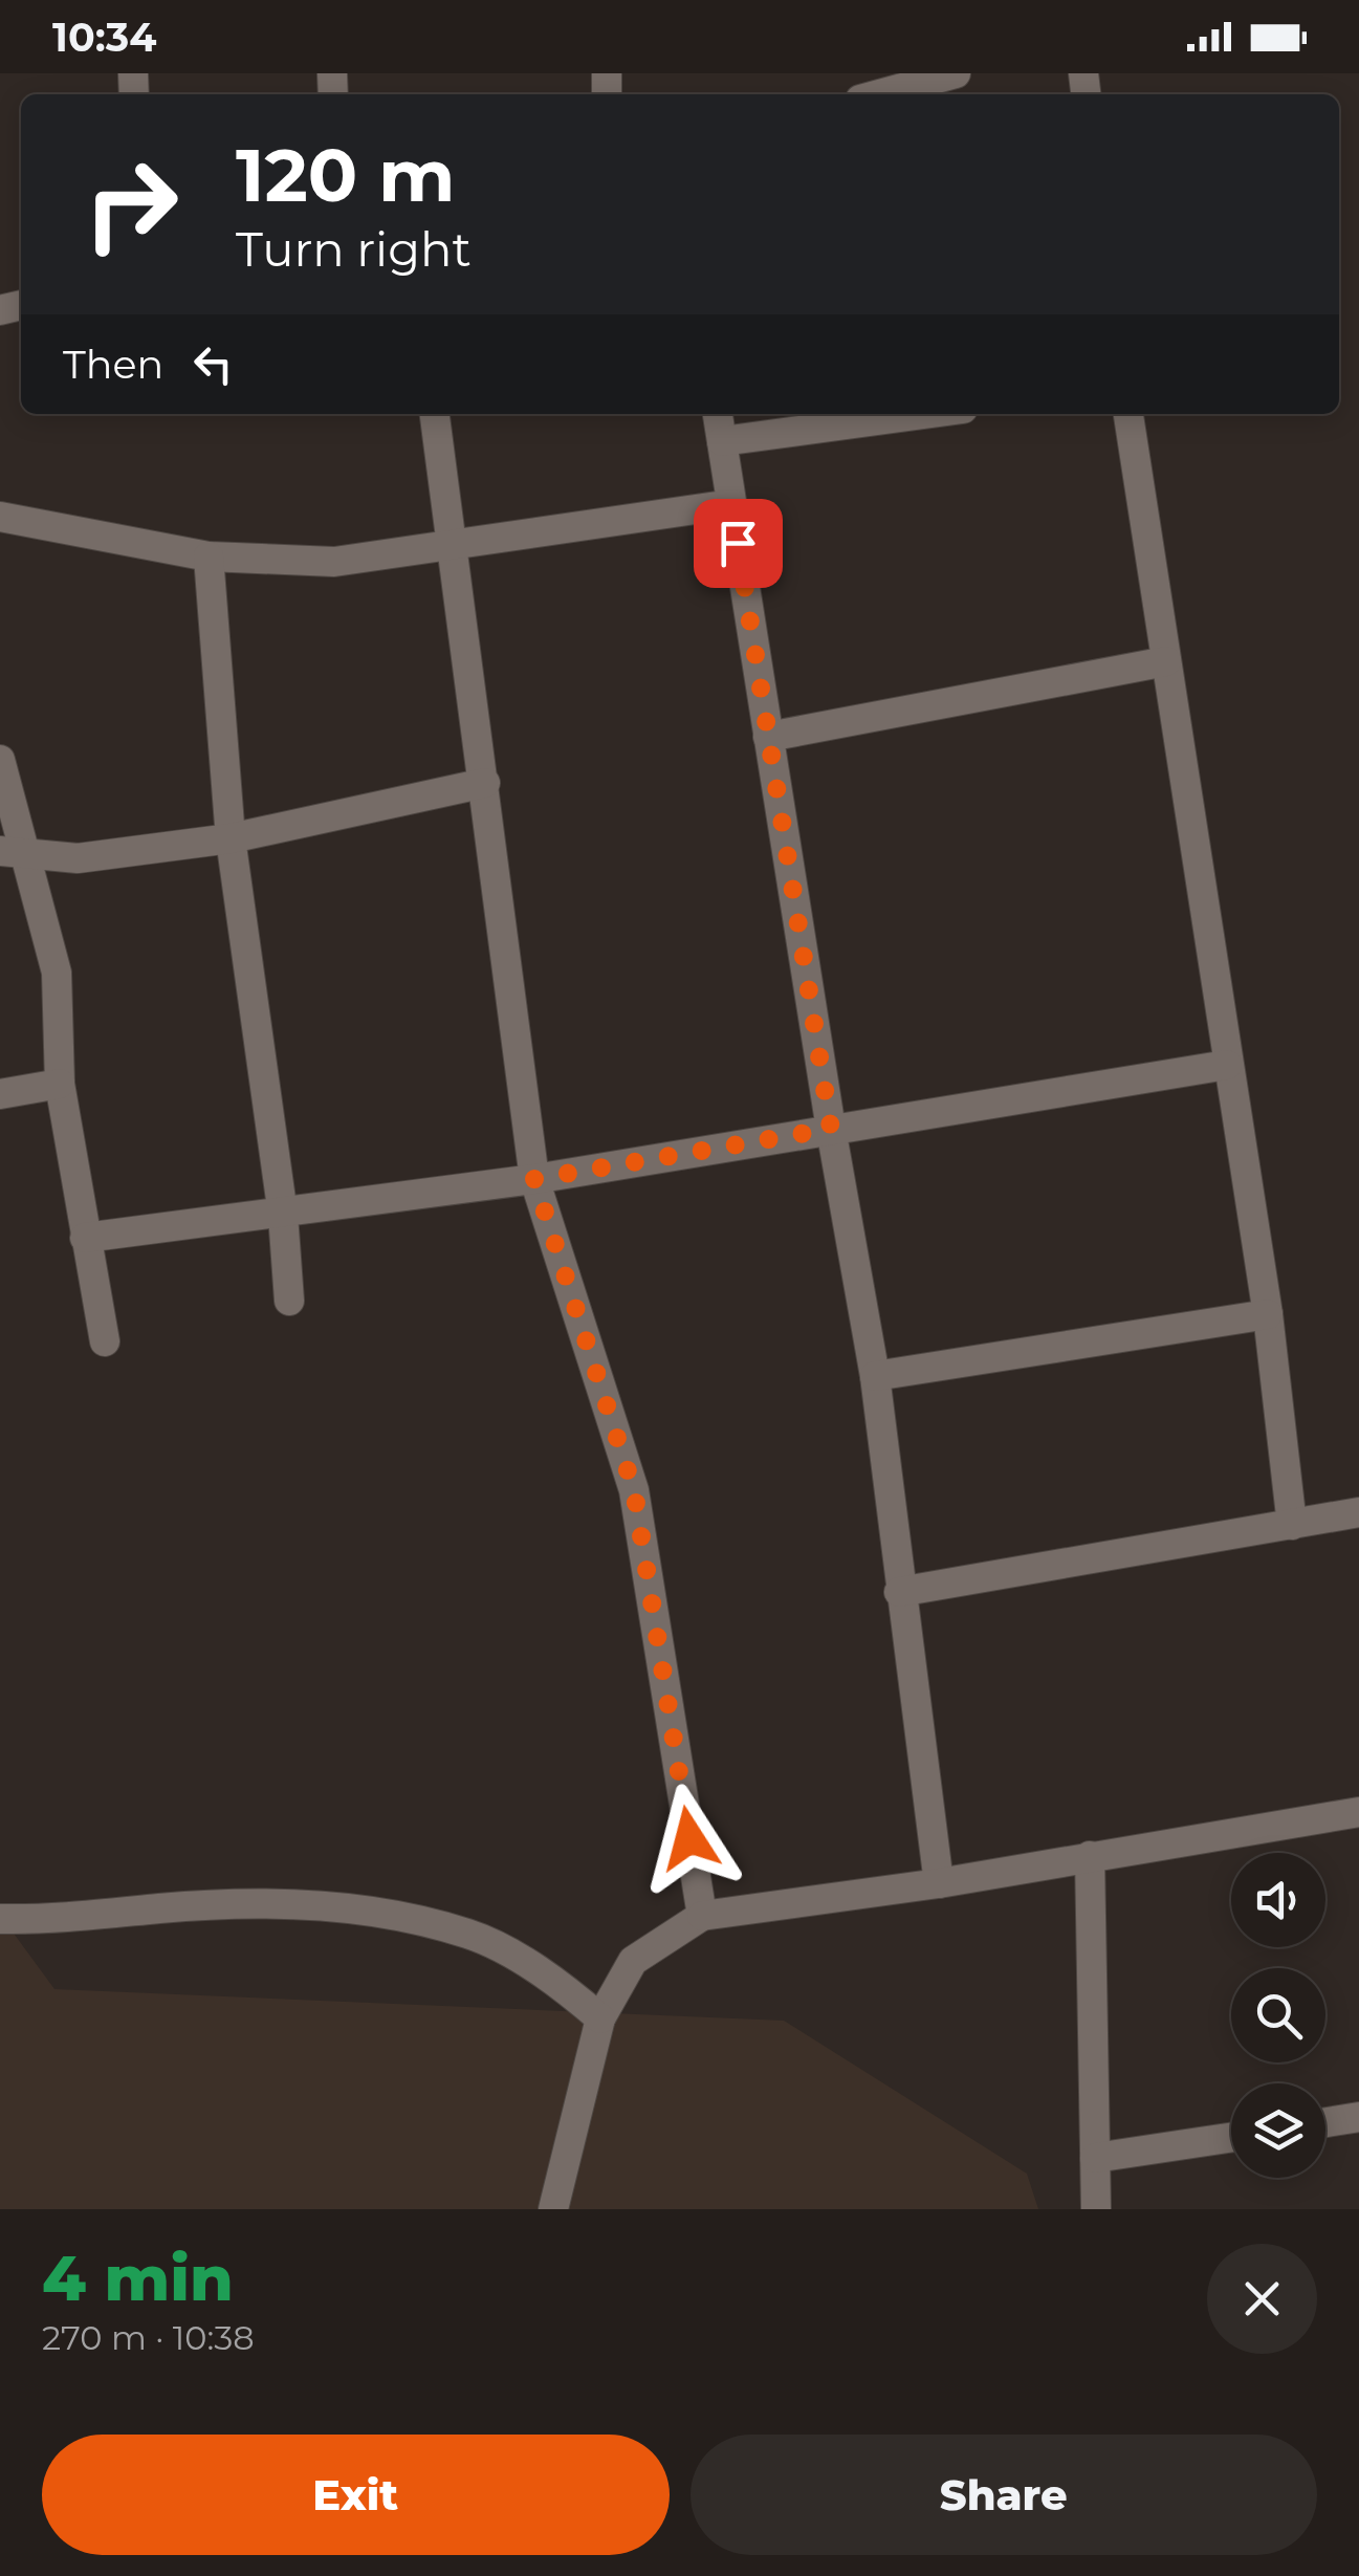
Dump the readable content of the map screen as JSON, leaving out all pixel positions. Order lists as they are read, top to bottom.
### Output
{
  "page": {
    "status": "10:34",
    "turn": ["120 m", "Turn right"],
    "then": "Then",
    "heading": ["4 min", "270 m · 10:38"],
    "buttons": ["Exit", "Share"]
  }
}
